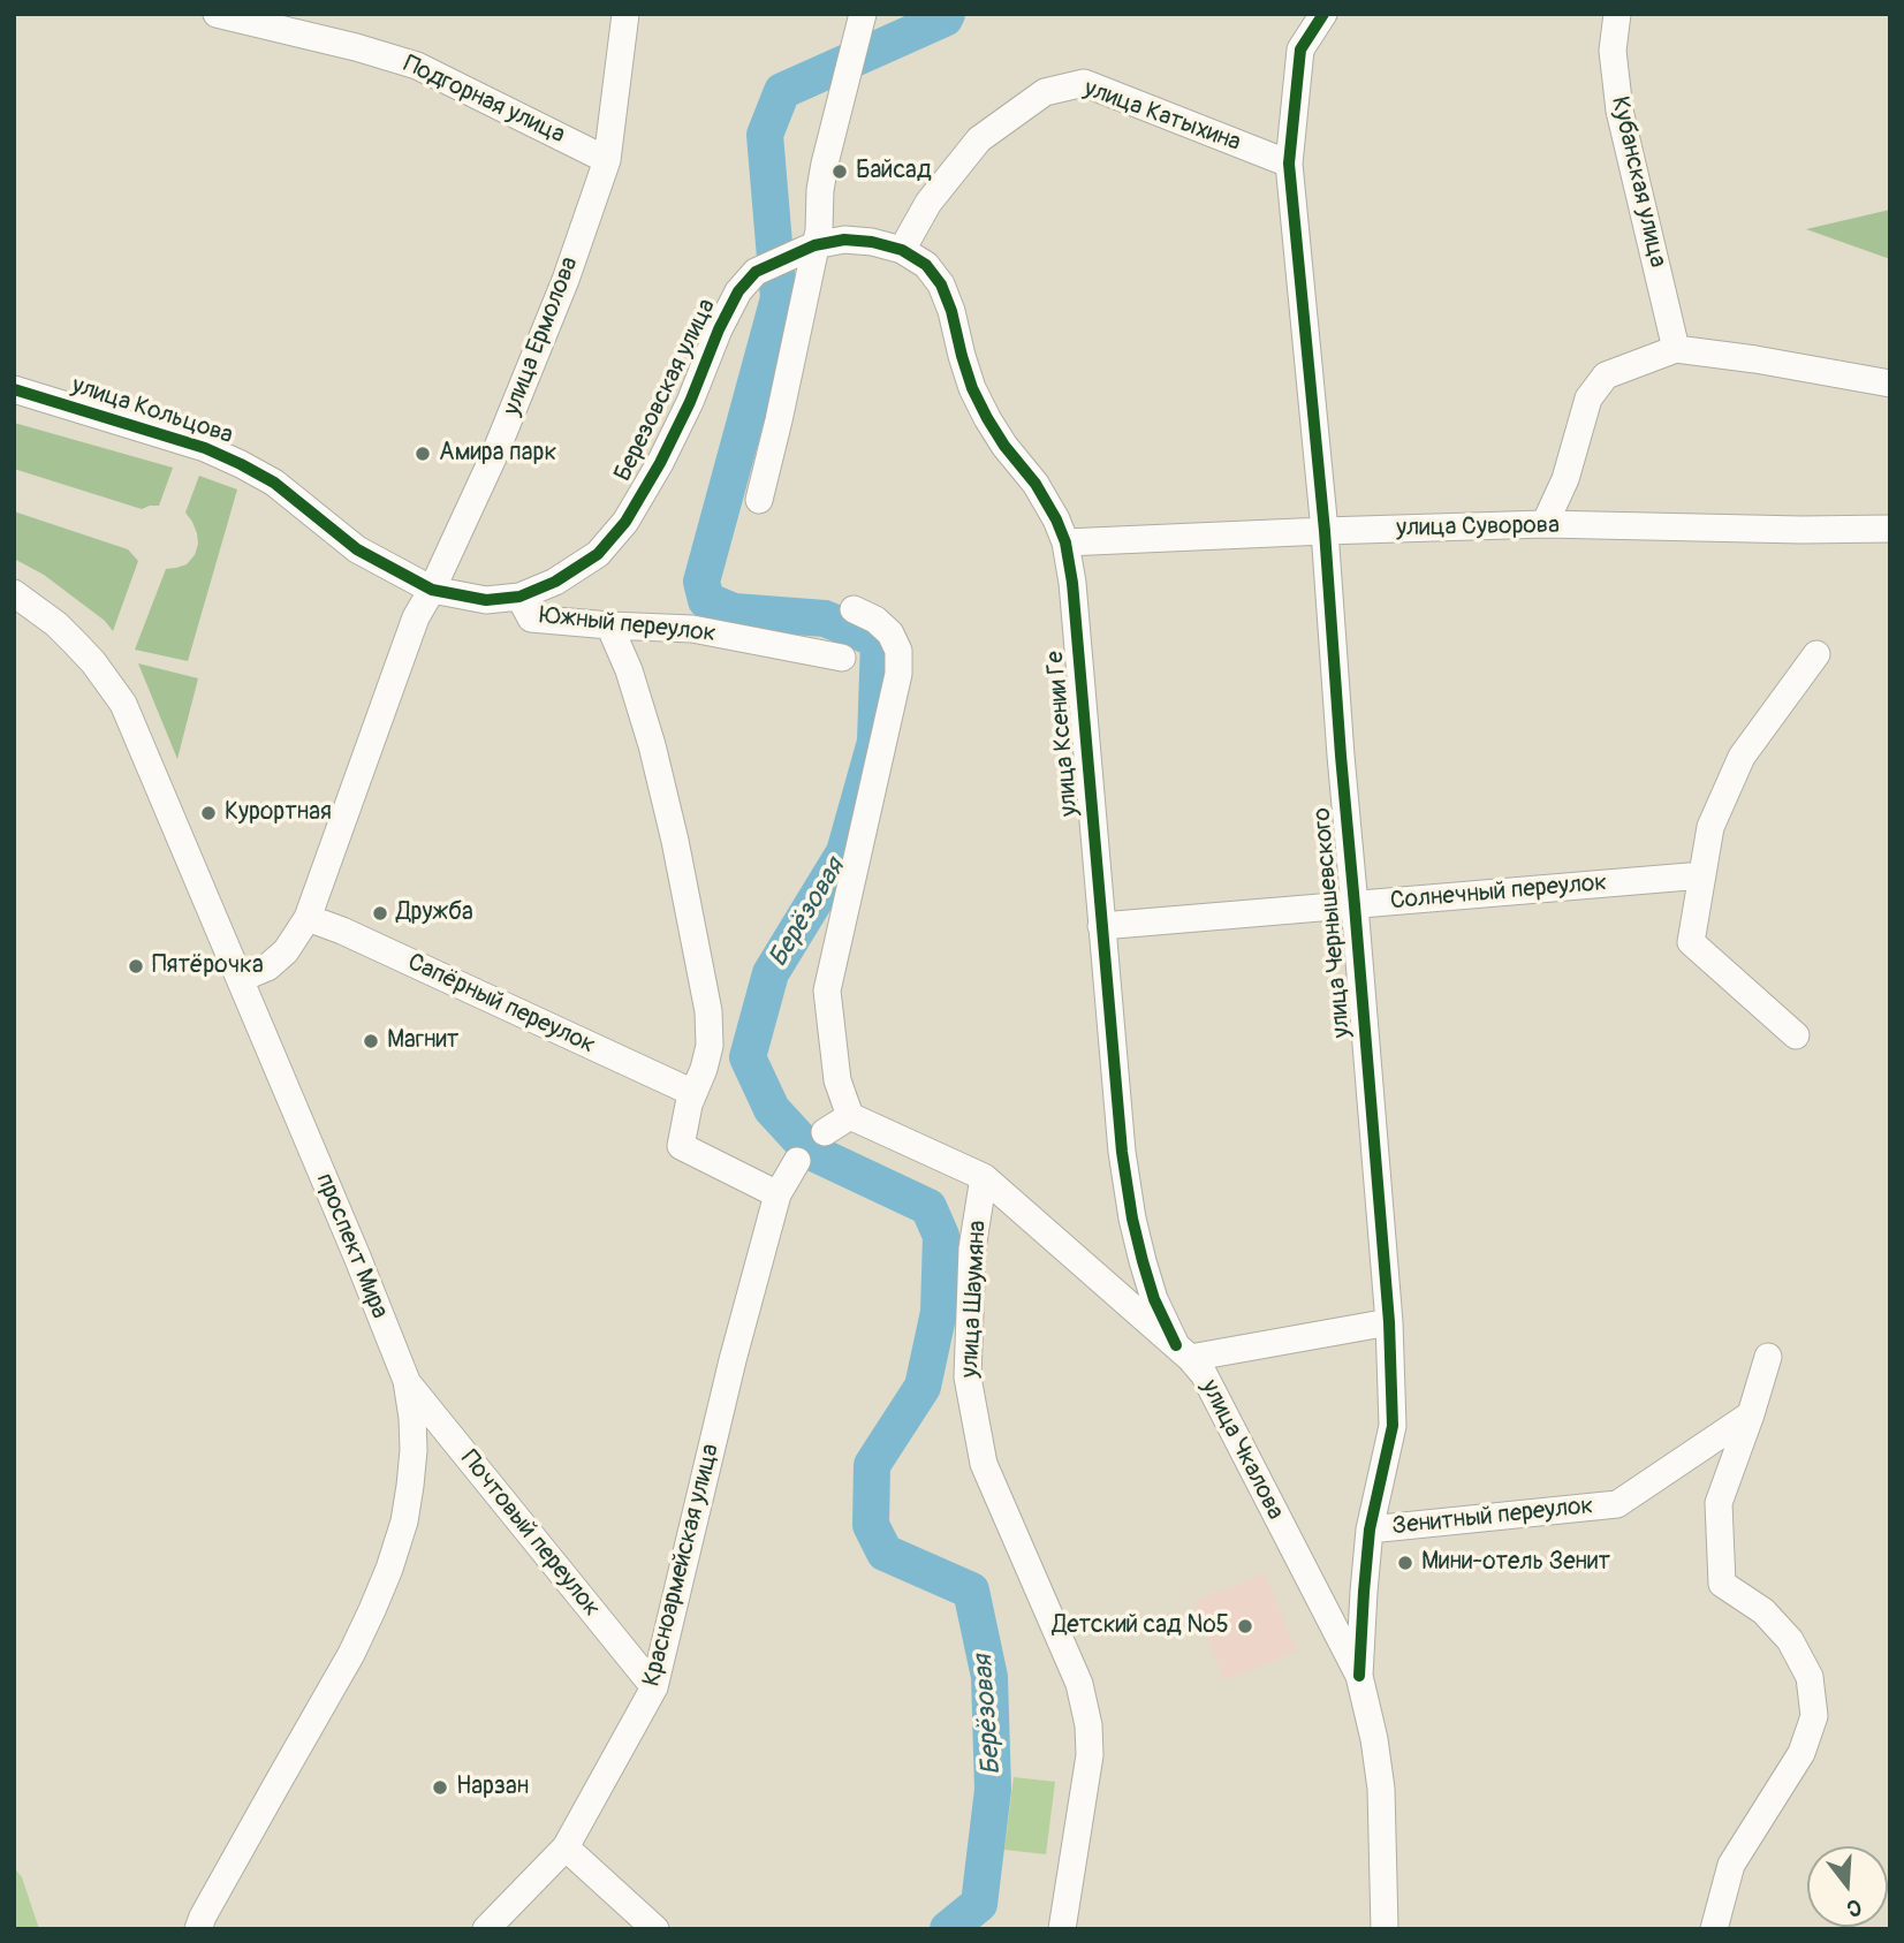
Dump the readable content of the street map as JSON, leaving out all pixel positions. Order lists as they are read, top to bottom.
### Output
{
  "streets": {
    "street": [
      "Подгорная улица",
      "улица Катыхина",
      "Кубанская улица",
      "улица Ермолова",
      "Березовская улица",
      "улица Кольцова",
      "улица Суворова",
      "Южный переулок",
      "улица Ксении Ге",
      "Солнечный переулок",
      "улица Чернышевского",
      "Сапёрный переулок",
      "проспект Мира",
      "улица Шаумяна",
      "улица Чкалова",
      "Зенитный переулок",
      "Почтовый переулок",
      "Красноармейская улица"
    ]
  },
  "crossings": [
    ["Подгорная улица", "улица Ермолова"],
    ["улица Катыхина", "улица Ксении Ге"],
    ["улица Катыхина", "улица Чернышевского"],
    ["улица Ермолова", "Березовская улица"],
    ["улица Ермолова", "улица Кольцова"],
    ["улица Ермолова", "Сапёрный переулок"],
    ["улица Ермолова", "проспект Мира"],
    ["Березовская улица", "улица Кольцова"],
    ["Березовская улица", "Южный переулок"],
    ["Березовская улица", "улица Ксении Ге"],
    ["улица Суворова", "улица Ксении Ге"],
    ["улица Суворова", "улица Чернышевского"],
    ["улица Ксении Ге", "Солнечный переулок"],
    ["улица Ксении Ге", "улица Чкалова"],
    ["Солнечный переулок", "улица Чернышевского"],
    ["улица Чернышевского", "улица Чкалова"],
    ["улица Чернышевского", "Зенитный переулок"],
    ["проспект Мира", "Почтовый переулок"],
    ["улица Шаумяна", "улица Чкалова"],
    ["Почтовый переулок", "Красноармейская улица"]
  ],
  "water": ["Берёзовая"],
  "places": [
    "Байсад",
    "Амира парк",
    "Курортная",
    "Дружба",
    "Пятёрочка",
    "Магнит",
    "Мини-отель Зенит",
    "Детский сад №5",
    "Нарзан"
  ],
  "north": "bottom"
}
